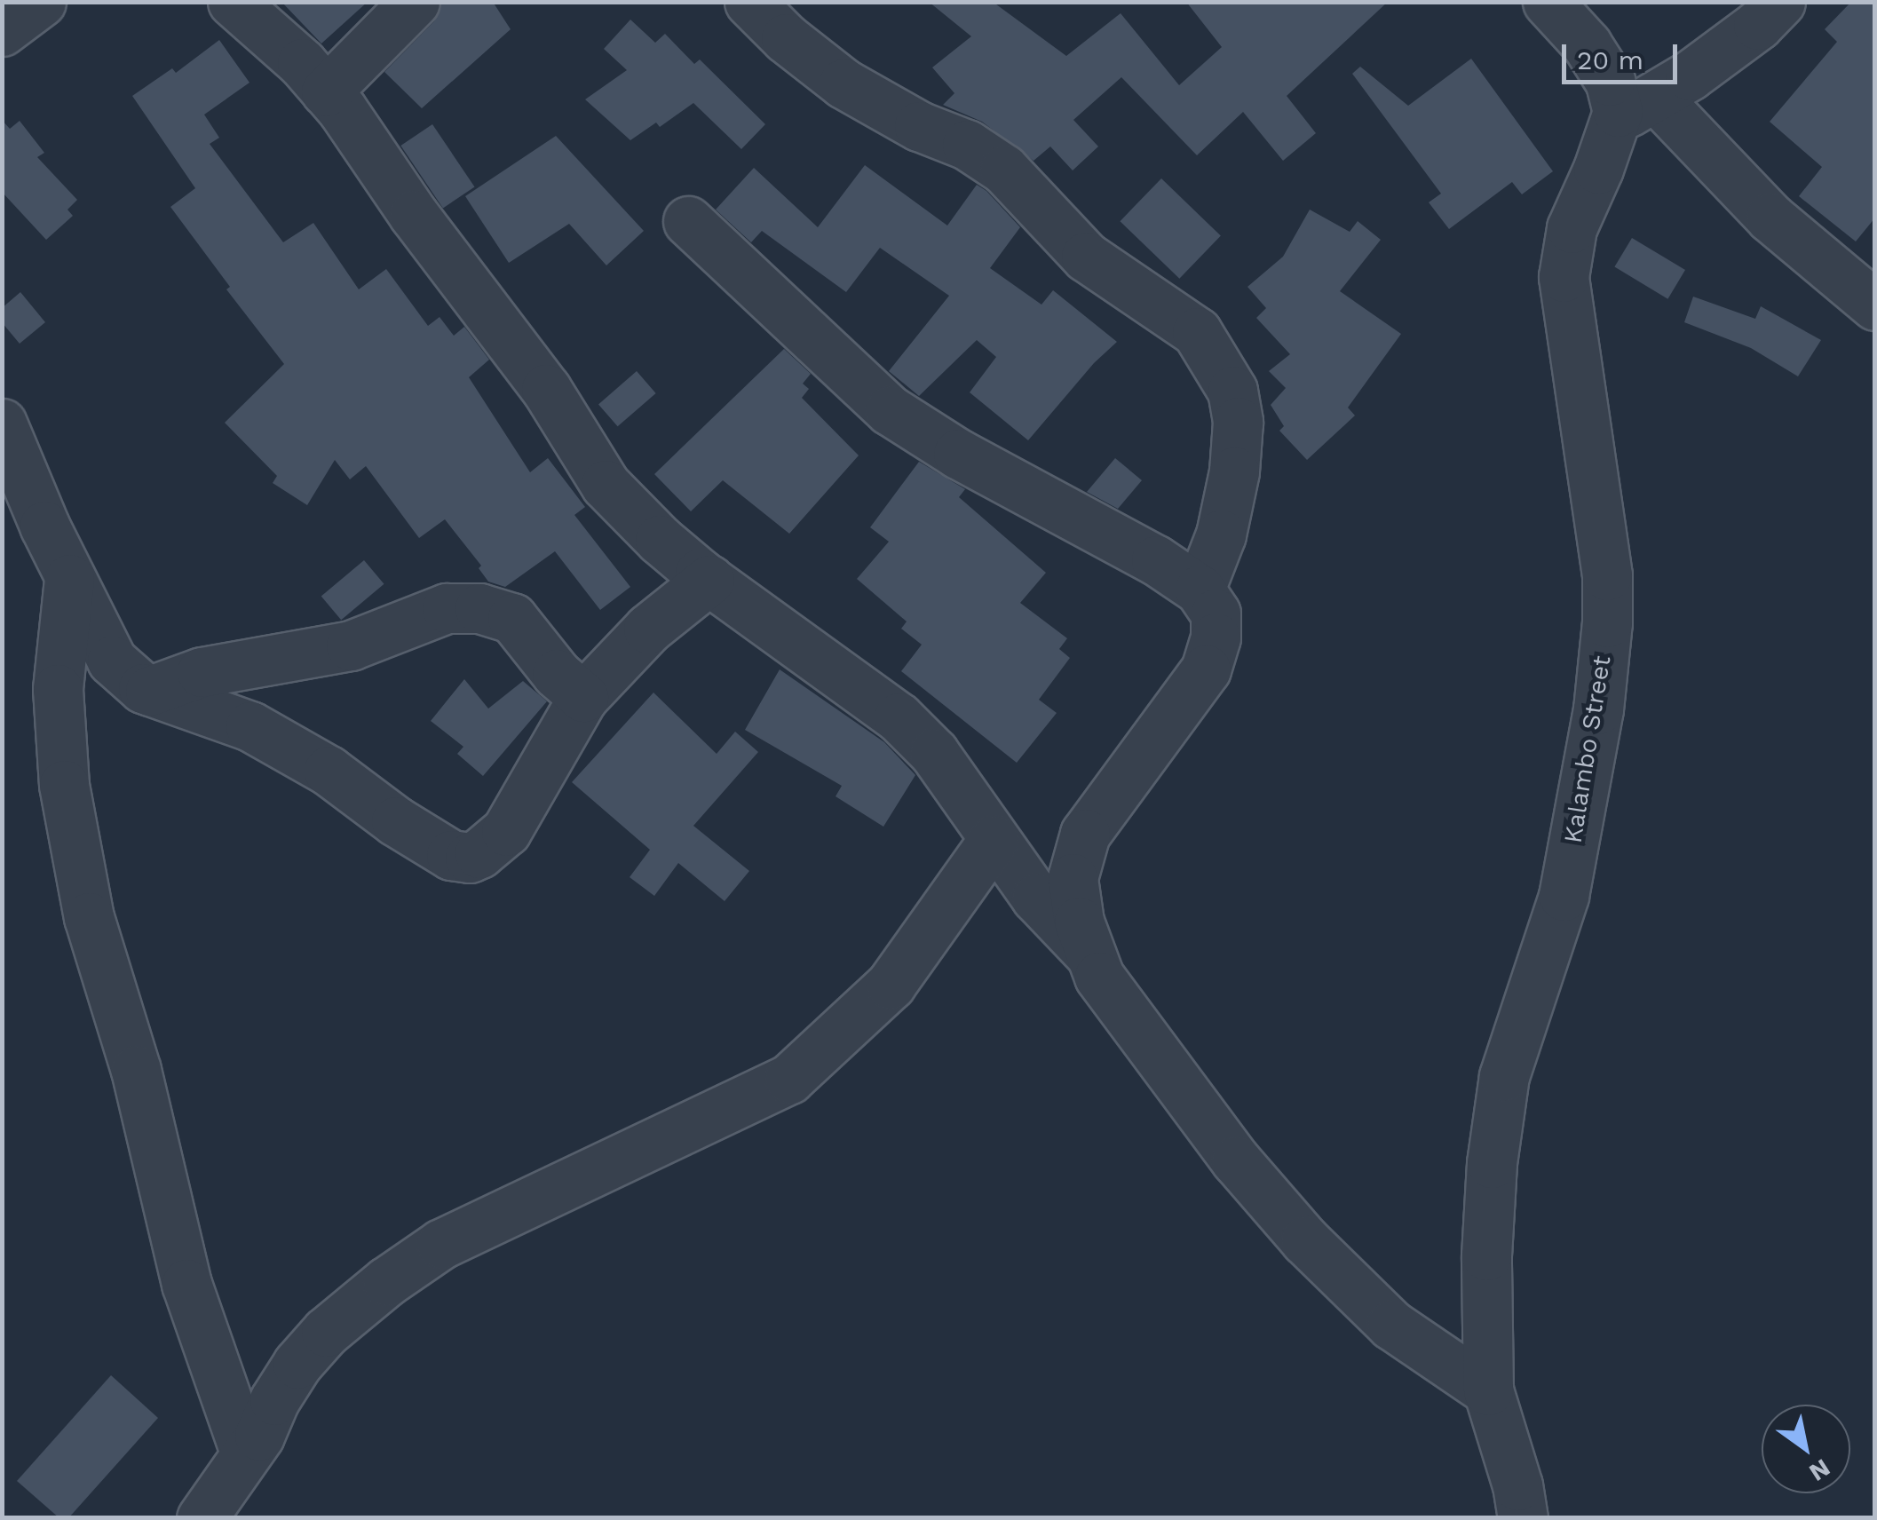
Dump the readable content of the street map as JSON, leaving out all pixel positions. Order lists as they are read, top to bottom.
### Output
{
  "streets": {
    "street": ["Kalambo Street"]
  },
  "scale_bar": "20 m",
  "north": "bottom right"
}
